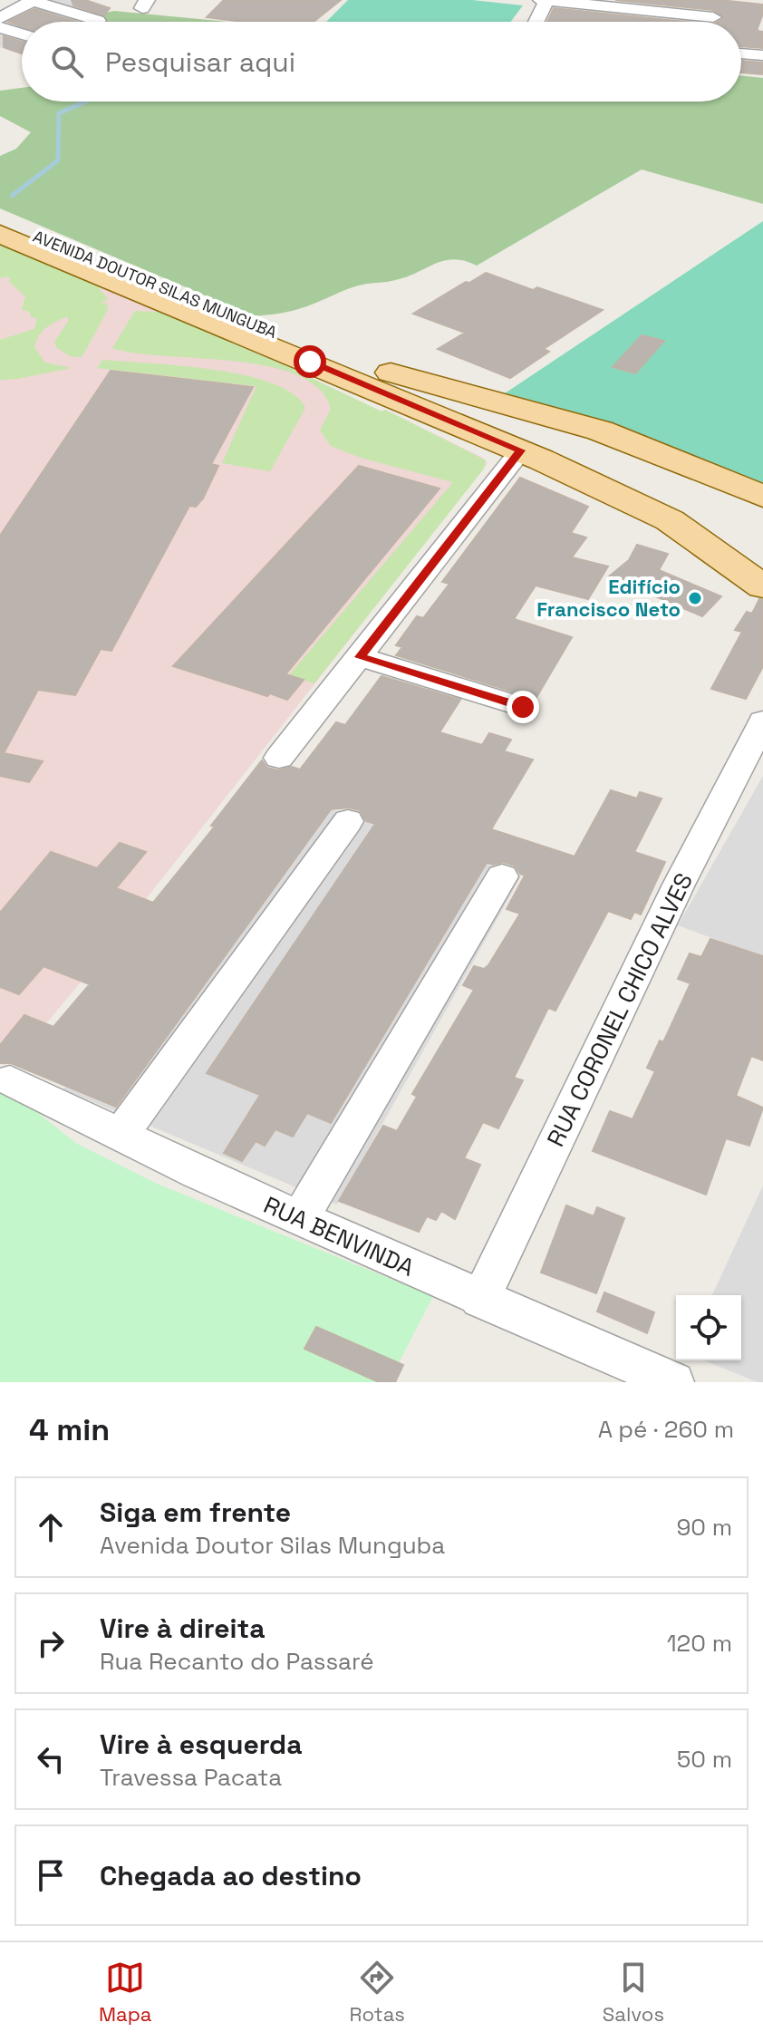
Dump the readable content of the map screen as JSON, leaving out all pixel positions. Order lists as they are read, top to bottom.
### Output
{
  "streets": {
    "main road": ["AVENIDA DOUTOR SILAS MUNGUBA"],
    "street": ["RUA CORONEL CHICO ALVES", "RUA BENVINDA"]
  },
  "crossings": [
    ["RUA CORONEL CHICO ALVES", "RUA BENVINDA"]
  ],
  "places": ["Edifício Francisco Neto"],
  "page": {
    "search": "Pesquisar aqui",
    "heading": ["4 min", "A pé · 260 m"],
    "list": [
      ["Siga em frente", "Avenida Doutor Silas Munguba", "90 m"],
      ["Vire à direita", "Rua Recanto do Passaré", "120 m"],
      ["Vire à esquerda", "Travessa Pacata", "50 m"],
      "Chegada ao destino"
    ],
    "nav": ["Mapa", "Rotas", "Salvos"]
  }
}
